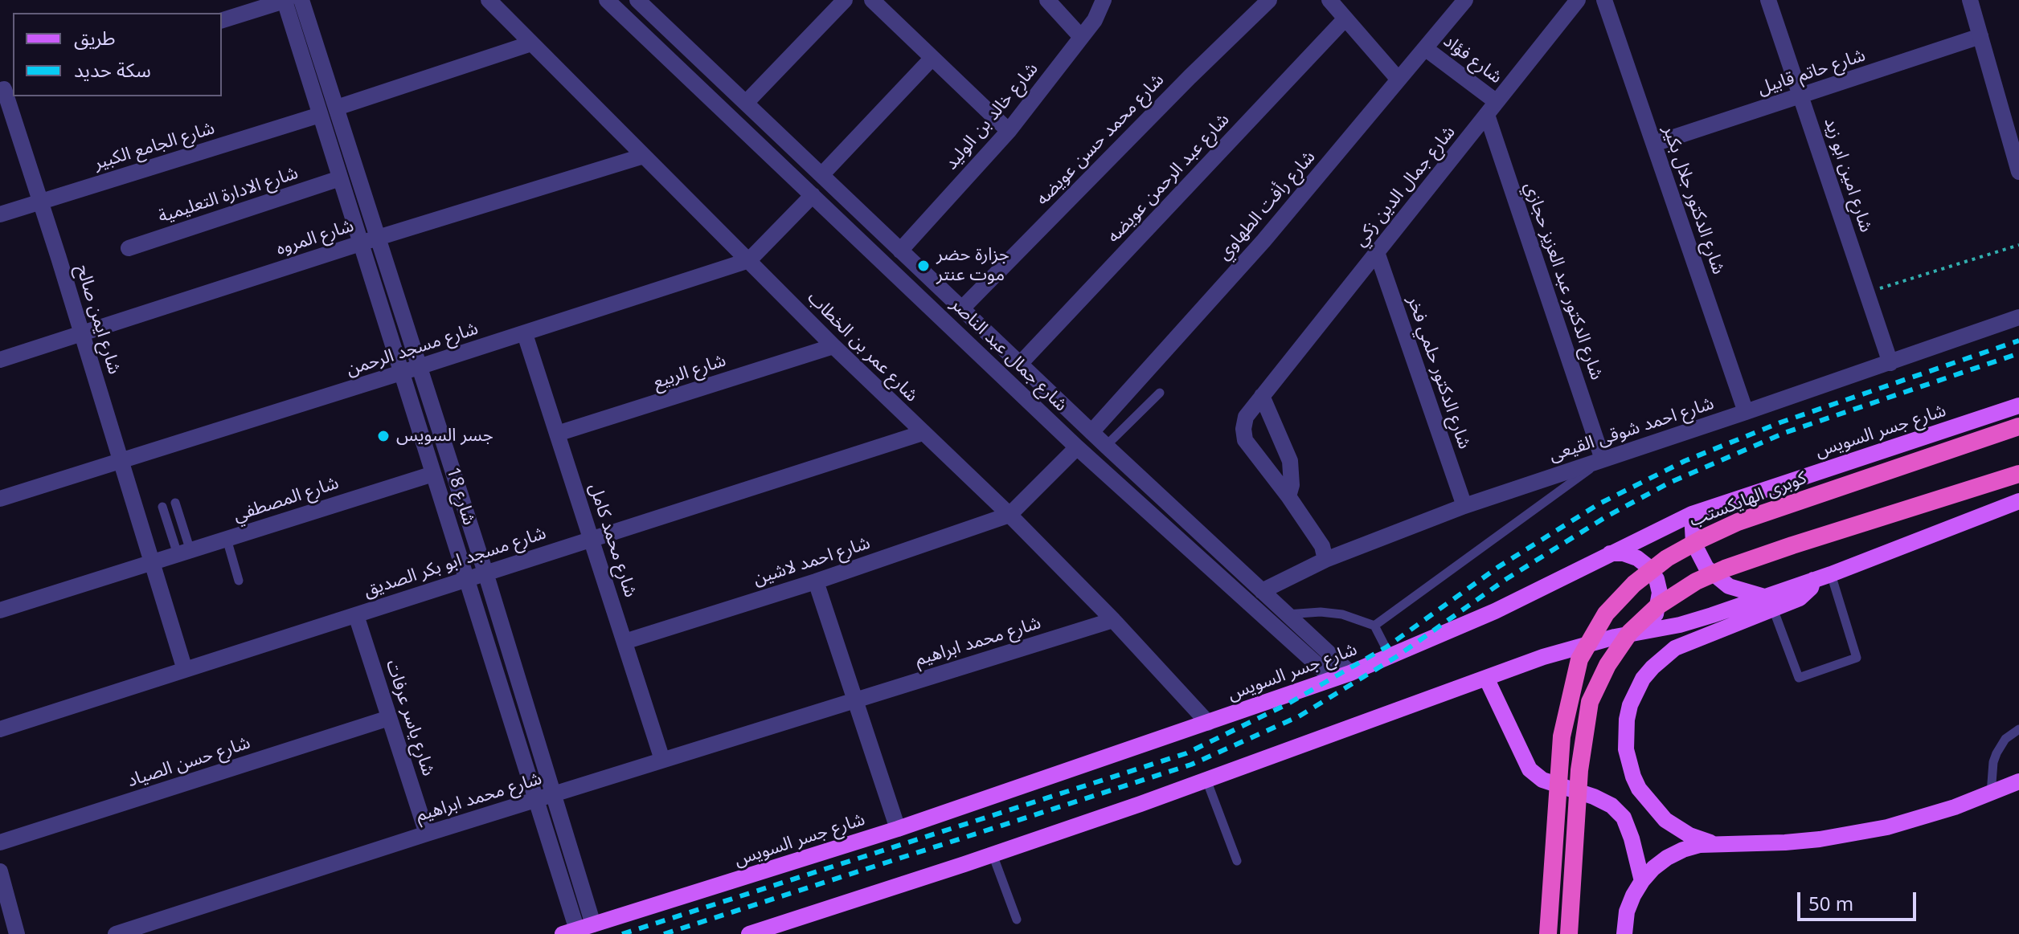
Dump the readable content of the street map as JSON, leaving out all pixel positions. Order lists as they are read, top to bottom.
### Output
{
  "streets": {
    "highway": ["كوبرى الهايكستب"],
    "main road": ["شارع جسر السويس"],
    "street": [
      "شارع فؤاد",
      "شارع حاتم قابيل",
      "شارع خالد بن الوليد",
      "شارع محمد حسن عويضه",
      "شارع الجامع الكبير",
      "شارع امين ابو زيد",
      "شارع عبد الرحمن عويضه",
      "شارع جمال الدين زكي",
      "شارع الادارة التعليمية",
      "شارع الدكتور جلال بكير",
      "شارع رأفت الطهاوي",
      "شارع المروه",
      "شارع الدكتور عبد العزيز حجازي",
      "شارع ايمن صالح",
      "شارع عمر بن الخطاب",
      "شارع مسجد الرحمن",
      "شارع جمال عبد الناصر",
      "شارع الربيع",
      "شارع الدكتور حلمي فخر",
      "شارع احمد شوقى القيعى",
      "شارع 18",
      "شارع المصطفي",
      "شارع محمد كامل",
      "شارع احمد لاشين",
      "شارع مسجد ابو بكر الصديق",
      "شارع محمد ابراهيم",
      "شارع ياسر عرفات",
      "شارع حسن الصياد"
    ]
  },
  "crossings": [
    ["شارع فؤاد", "شارع جمال الدين زكي"],
    ["شارع فؤاد", "شارع رأفت الطهاوي"],
    ["شارع فؤاد", "شارع الدكتور عبد العزيز حجازي"],
    ["شارع حاتم قابيل", "شارع امين ابو زيد"],
    ["شارع حاتم قابيل", "شارع الدكتور جلال بكير"],
    ["شارع خالد بن الوليد", "شارع جمال عبد الناصر"],
    ["شارع محمد حسن عويضه", "شارع جمال عبد الناصر"],
    ["شارع الجامع الكبير", "شارع ايمن صالح"],
    ["شارع الجامع الكبير", "شارع 18"],
    ["شارع امين ابو زيد", "شارع احمد شوقى القيعى"],
    ["شارع عبد الرحمن عويضه", "شارع جمال عبد الناصر"],
    ["شارع جمال الدين زكي", "شارع الدكتور عبد العزيز حجازي"],
    ["شارع جمال الدين زكي", "شارع الدكتور حلمي فخر"],
    ["شارع جمال الدين زكي", "شارع احمد شوقى القيعى"],
    ["شارع الادارة التعليمية", "شارع 18"],
    ["شارع الدكتور جلال بكير", "شارع احمد شوقى القيعى"],
    ["شارع رأفت الطهاوي", "شارع جمال عبد الناصر"],
    ["شارع المروه", "شارع ايمن صالح"],
    ["شارع المروه", "شارع عمر بن الخطاب"],
    ["شارع المروه", "شارع 18"],
    ["شارع الدكتور عبد العزيز حجازي", "شارع احمد شوقى القيعى"],
    ["شارع ايمن صالح", "شارع مسجد الرحمن"],
    ["شارع ايمن صالح", "شارع المصطفي"],
    ["شارع ايمن صالح", "شارع مسجد ابو بكر الصديق"],
    ["شارع عمر بن الخطاب", "شارع مسجد الرحمن"],
    ["شارع عمر بن الخطاب", "شارع الربيع"],
    ["شارع عمر بن الخطاب", "شارع جسر السويس"],
    ["شارع عمر بن الخطاب", "شارع احمد لاشين"],
    ["شارع عمر بن الخطاب", "شارع مسجد ابو بكر الصديق"],
    ["شارع عمر بن الخطاب", "شارع محمد ابراهيم"],
    ["شارع مسجد الرحمن", "شارع جمال عبد الناصر"],
    ["شارع مسجد الرحمن", "شارع 18"],
    ["شارع مسجد الرحمن", "شارع محمد كامل"],
    ["شارع جمال عبد الناصر", "شارع احمد شوقى القيعى"],
    ["شارع جمال عبد الناصر", "شارع جسر السويس"],
    ["شارع الربيع", "شارع محمد كامل"],
    ["شارع الدكتور حلمي فخر", "شارع احمد شوقى القيعى"],
    ["شارع جسر السويس", "شارع 18"],
    ["شارع 18", "شارع المصطفي"],
    ["شارع 18", "شارع مسجد ابو بكر الصديق"],
    ["شارع 18", "شارع محمد ابراهيم"],
    ["شارع محمد كامل", "شارع احمد لاشين"],
    ["شارع محمد كامل", "شارع مسجد ابو بكر الصديق"],
    ["شارع محمد كامل", "شارع محمد ابراهيم"],
    ["شارع مسجد ابو بكر الصديق", "شارع ياسر عرفات"],
    ["شارع محمد ابراهيم", "شارع ياسر عرفات"],
    ["شارع ياسر عرفات", "شارع حسن الصياد"]
  ],
  "places": ["جزارة حضر موت عنتر", "جسر السويس"],
  "legend": ["طريق", "سكة حديد"],
  "scale_bar": "50 m"
}
